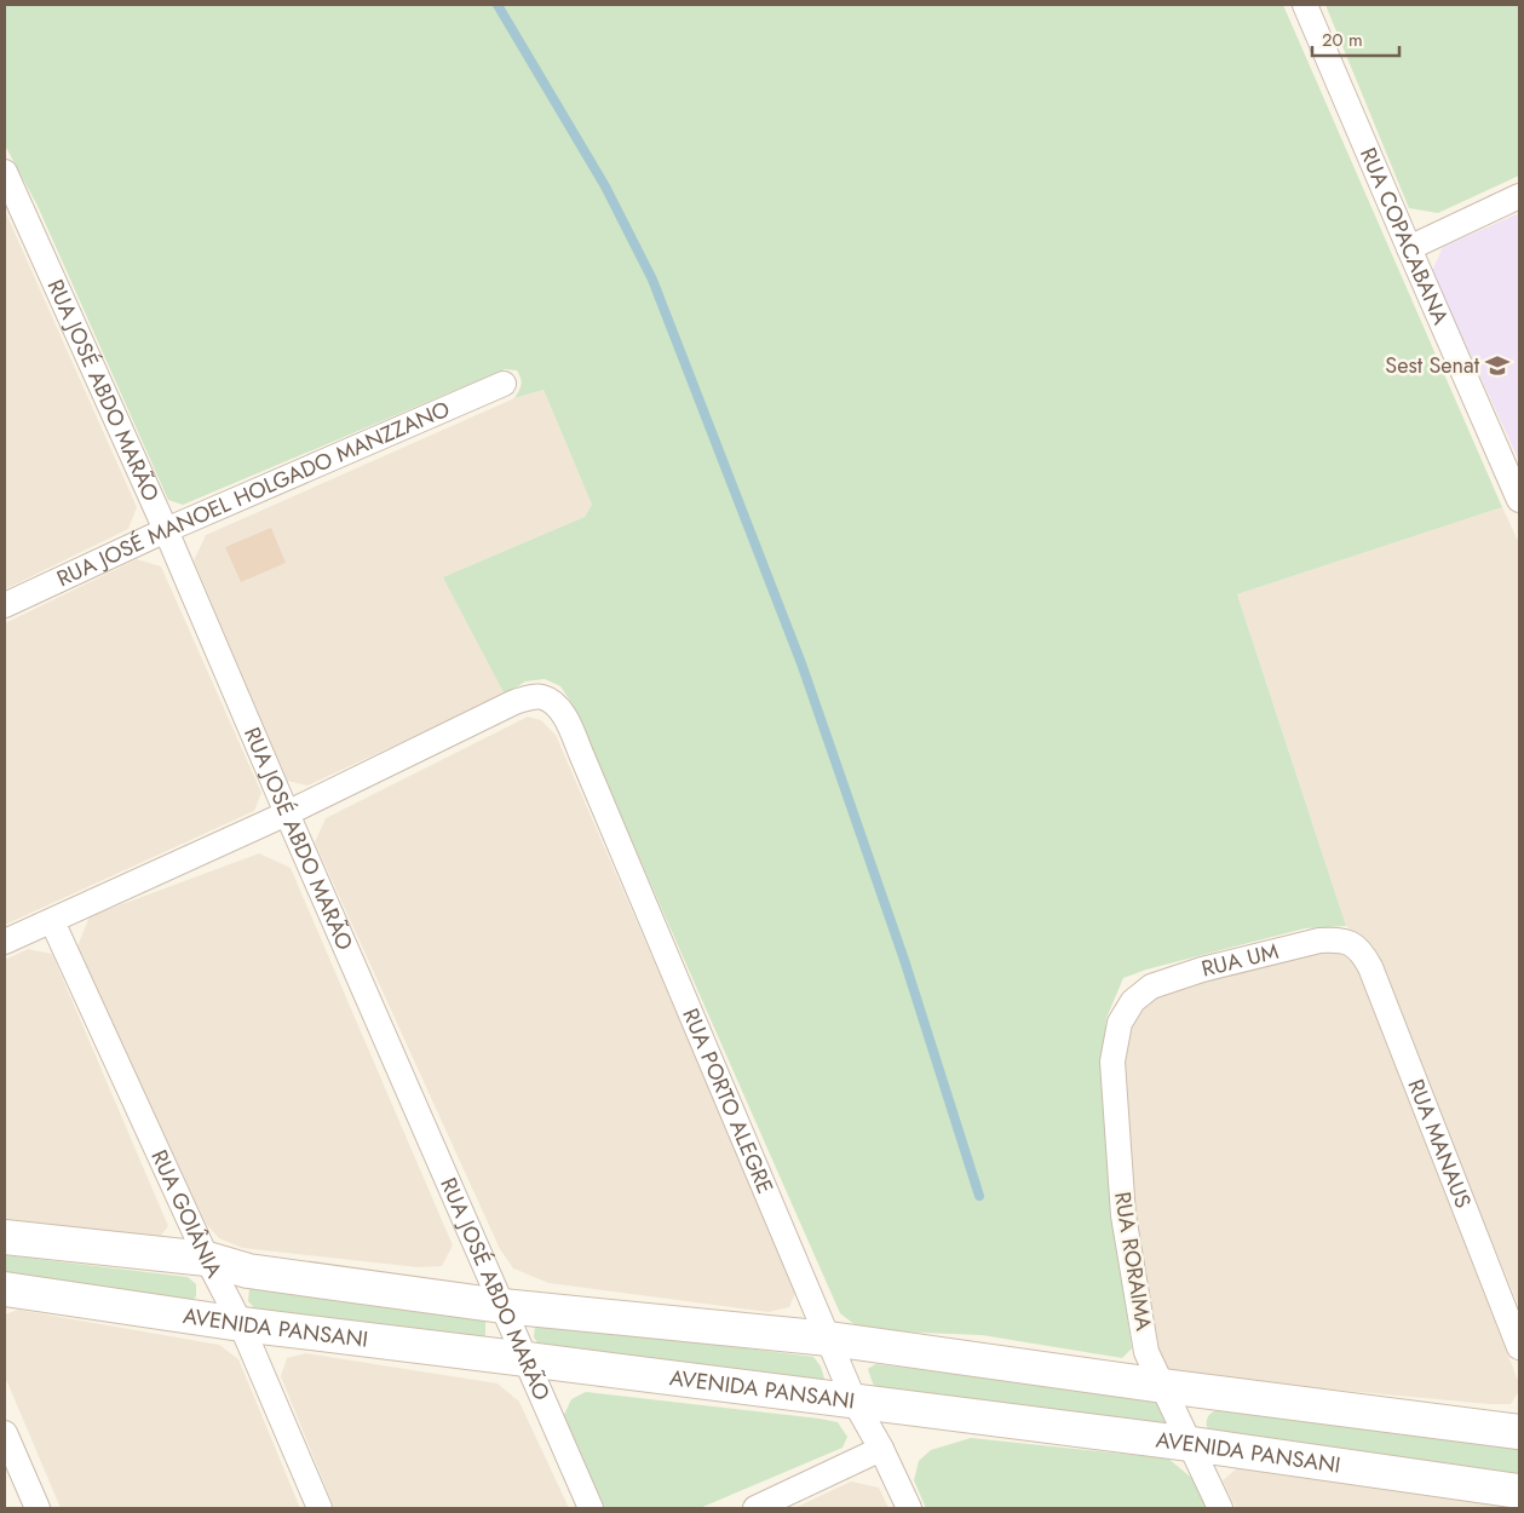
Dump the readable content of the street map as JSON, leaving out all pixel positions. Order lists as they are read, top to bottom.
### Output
{
  "streets": {
    "main road": ["AVENIDA PANSANI"],
    "street": [
      "RUA COPACABANA",
      "RUA JOSÉ ABDO MARÃO",
      "RUA JOSÉ MANOEL HOLGADO MANZZANO",
      "RUA UM",
      "RUA PORTO ALEGRE",
      "RUA MANAUS",
      "RUA GOIÂNIA",
      "RUA RORAIMA"
    ]
  },
  "crossings": [
    ["RUA JOSÉ ABDO MARÃO", "RUA JOSÉ MANOEL HOLGADO MANZZANO"],
    ["RUA JOSÉ ABDO MARÃO", "RUA PORTO ALEGRE"],
    ["RUA JOSÉ ABDO MARÃO", "AVENIDA PANSANI"],
    ["RUA UM", "RUA MANAUS"],
    ["RUA UM", "RUA RORAIMA"],
    ["RUA PORTO ALEGRE", "AVENIDA PANSANI"],
    ["RUA GOIÂNIA", "AVENIDA PANSANI"],
    ["RUA RORAIMA", "AVENIDA PANSANI"]
  ],
  "places": {
    "school or university": ["Sest Senat"]
  },
  "scale_bar": "20 m"
}
